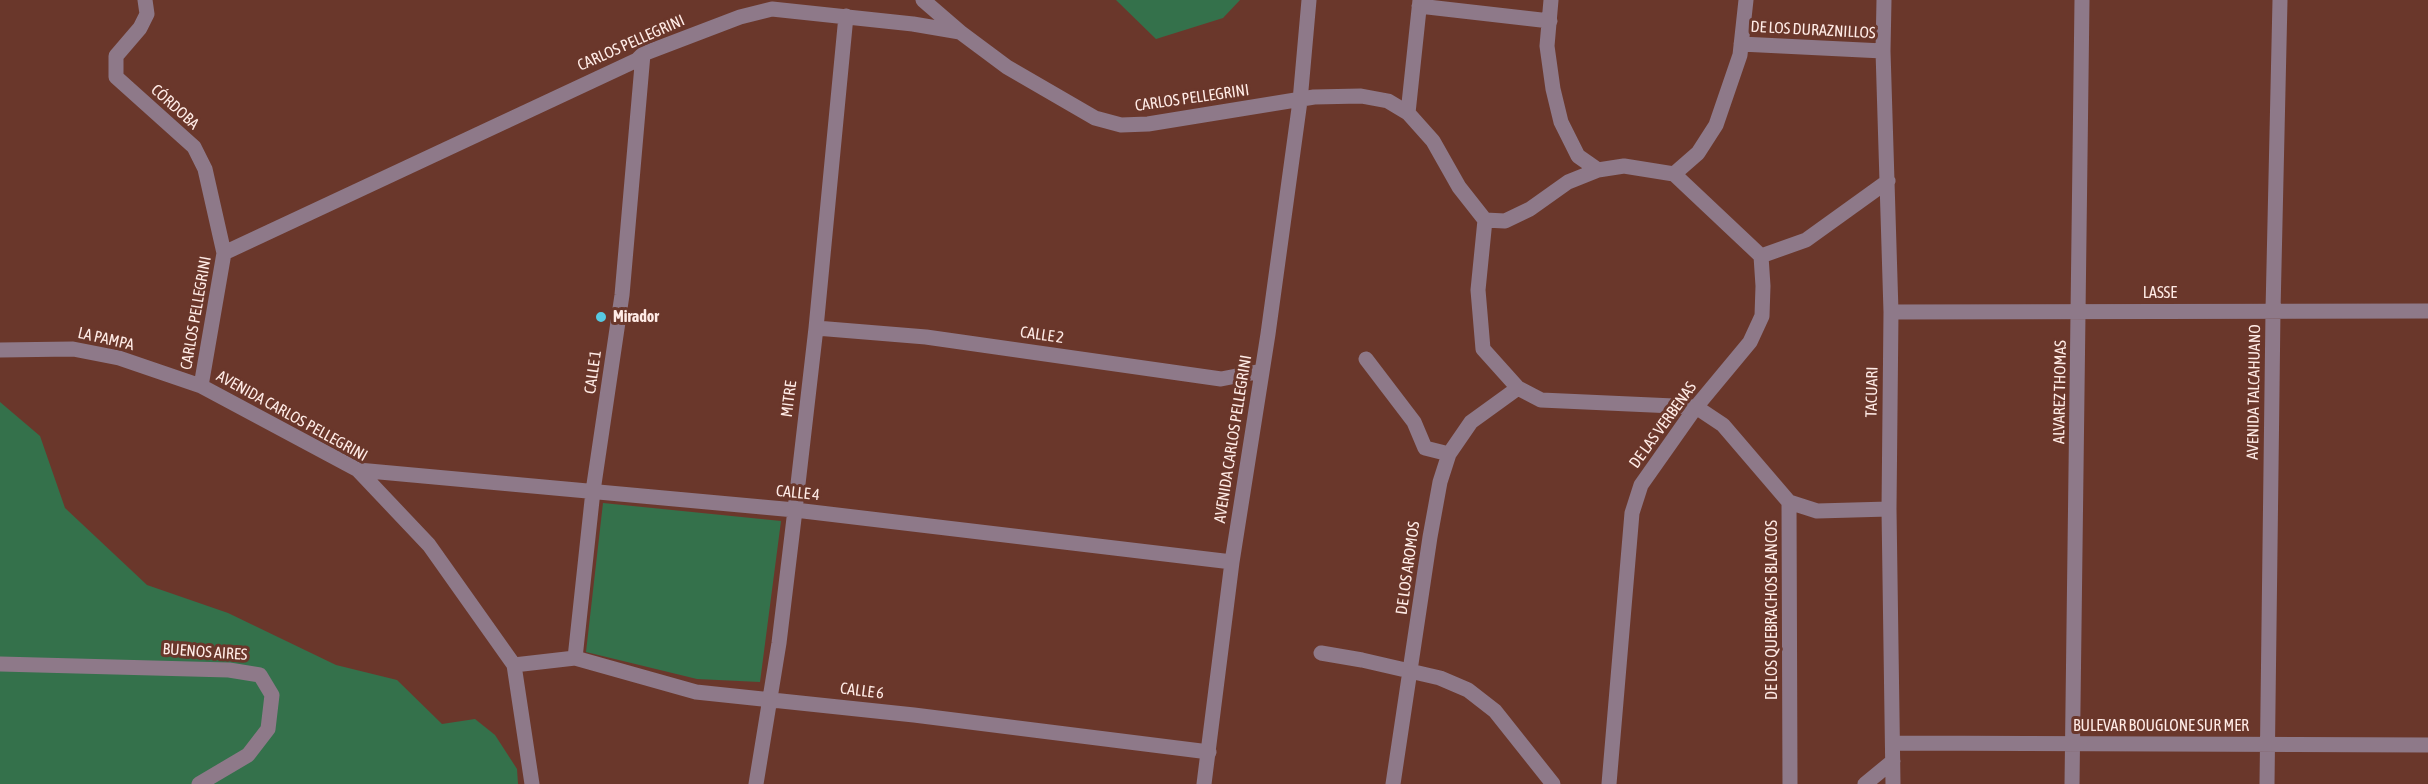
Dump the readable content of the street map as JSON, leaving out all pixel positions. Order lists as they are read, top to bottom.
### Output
{
  "streets": {
    "street": [
      "DE LOS DURAZNILLOS",
      "CARLOS PELLEGRINI",
      "CÓRDOBA",
      "LASSE",
      "CALLE 2",
      "LA PAMPA",
      "CALLE 1",
      "TACUARI",
      "ALVAREZ THOMAS",
      "AVENIDA TALCAHUANO",
      "MITRE",
      "AVENIDA CARLOS PELLEGRINI",
      "DE LAS VERBENAS",
      "CALLE 4",
      "DE LOS AROMOS",
      "DE LOS QUEBRACHOS BLANCOS",
      "BUENOS AIRES",
      "CALLE 6",
      "BULEVAR BOUGLONE SUR MER"
    ]
  },
  "crossings": [
    ["DE LOS DURAZNILLOS", "TACUARI"],
    ["CARLOS PELLEGRINI", "CÓRDOBA"],
    ["CARLOS PELLEGRINI", "LA PAMPA"],
    ["CARLOS PELLEGRINI", "CALLE 1"],
    ["CARLOS PELLEGRINI", "MITRE"],
    ["CARLOS PELLEGRINI", "AVENIDA CARLOS PELLEGRINI"],
    ["LASSE", "TACUARI"],
    ["LASSE", "ALVAREZ THOMAS"],
    ["LASSE", "AVENIDA TALCAHUANO"],
    ["CALLE 2", "MITRE"],
    ["CALLE 2", "AVENIDA CARLOS PELLEGRINI"],
    ["LA PAMPA", "AVENIDA CARLOS PELLEGRINI"],
    ["CALLE 1", "CALLE 4"],
    ["CALLE 1", "CALLE 6"],
    ["TACUARI", "BULEVAR BOUGLONE SUR MER"],
    ["ALVAREZ THOMAS", "BULEVAR BOUGLONE SUR MER"],
    ["AVENIDA TALCAHUANO", "BULEVAR BOUGLONE SUR MER"],
    ["MITRE", "CALLE 4"],
    ["MITRE", "CALLE 6"],
    ["AVENIDA CARLOS PELLEGRINI", "CALLE 4"],
    ["AVENIDA CARLOS PELLEGRINI", "CALLE 6"],
    ["DE LAS VERBENAS", "DE LOS QUEBRACHOS BLANCOS"]
  ],
  "places": ["Mirador"]
}
